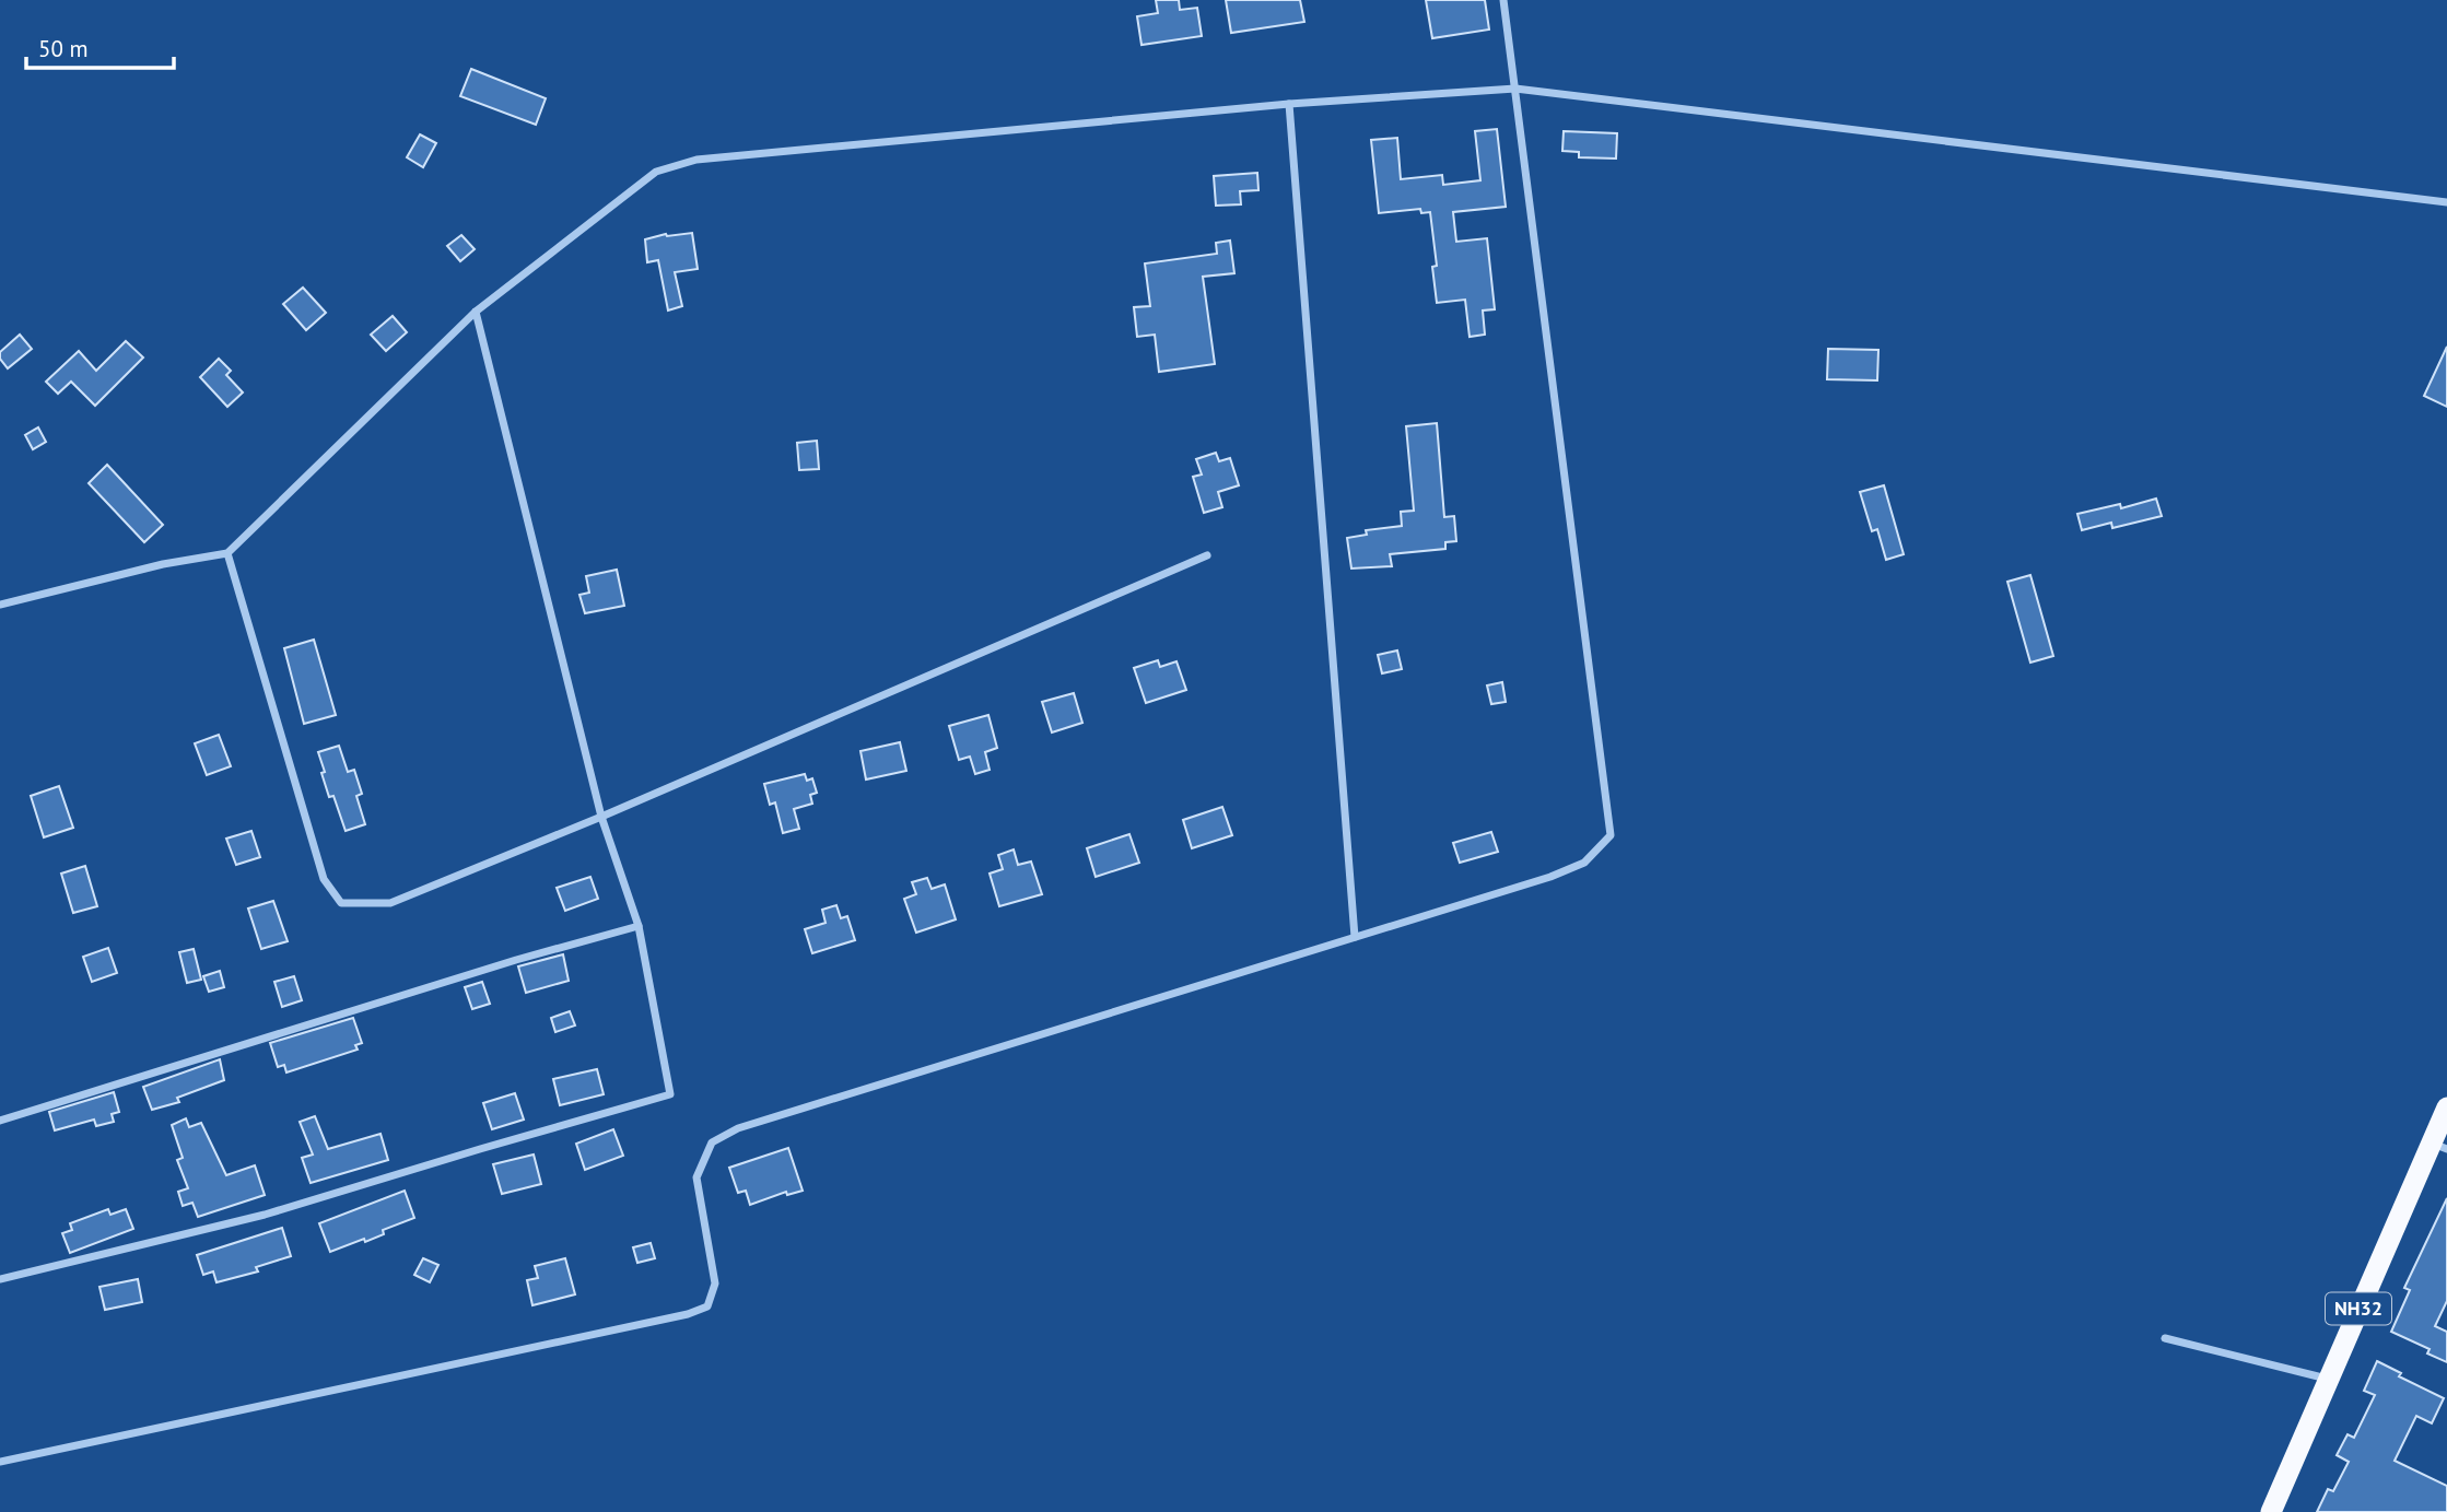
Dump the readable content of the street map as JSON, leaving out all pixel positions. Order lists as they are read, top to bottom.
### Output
{
  "streets": {
    "highway": ["NH32"]
  },
  "scale_bar": "50 m"
}
